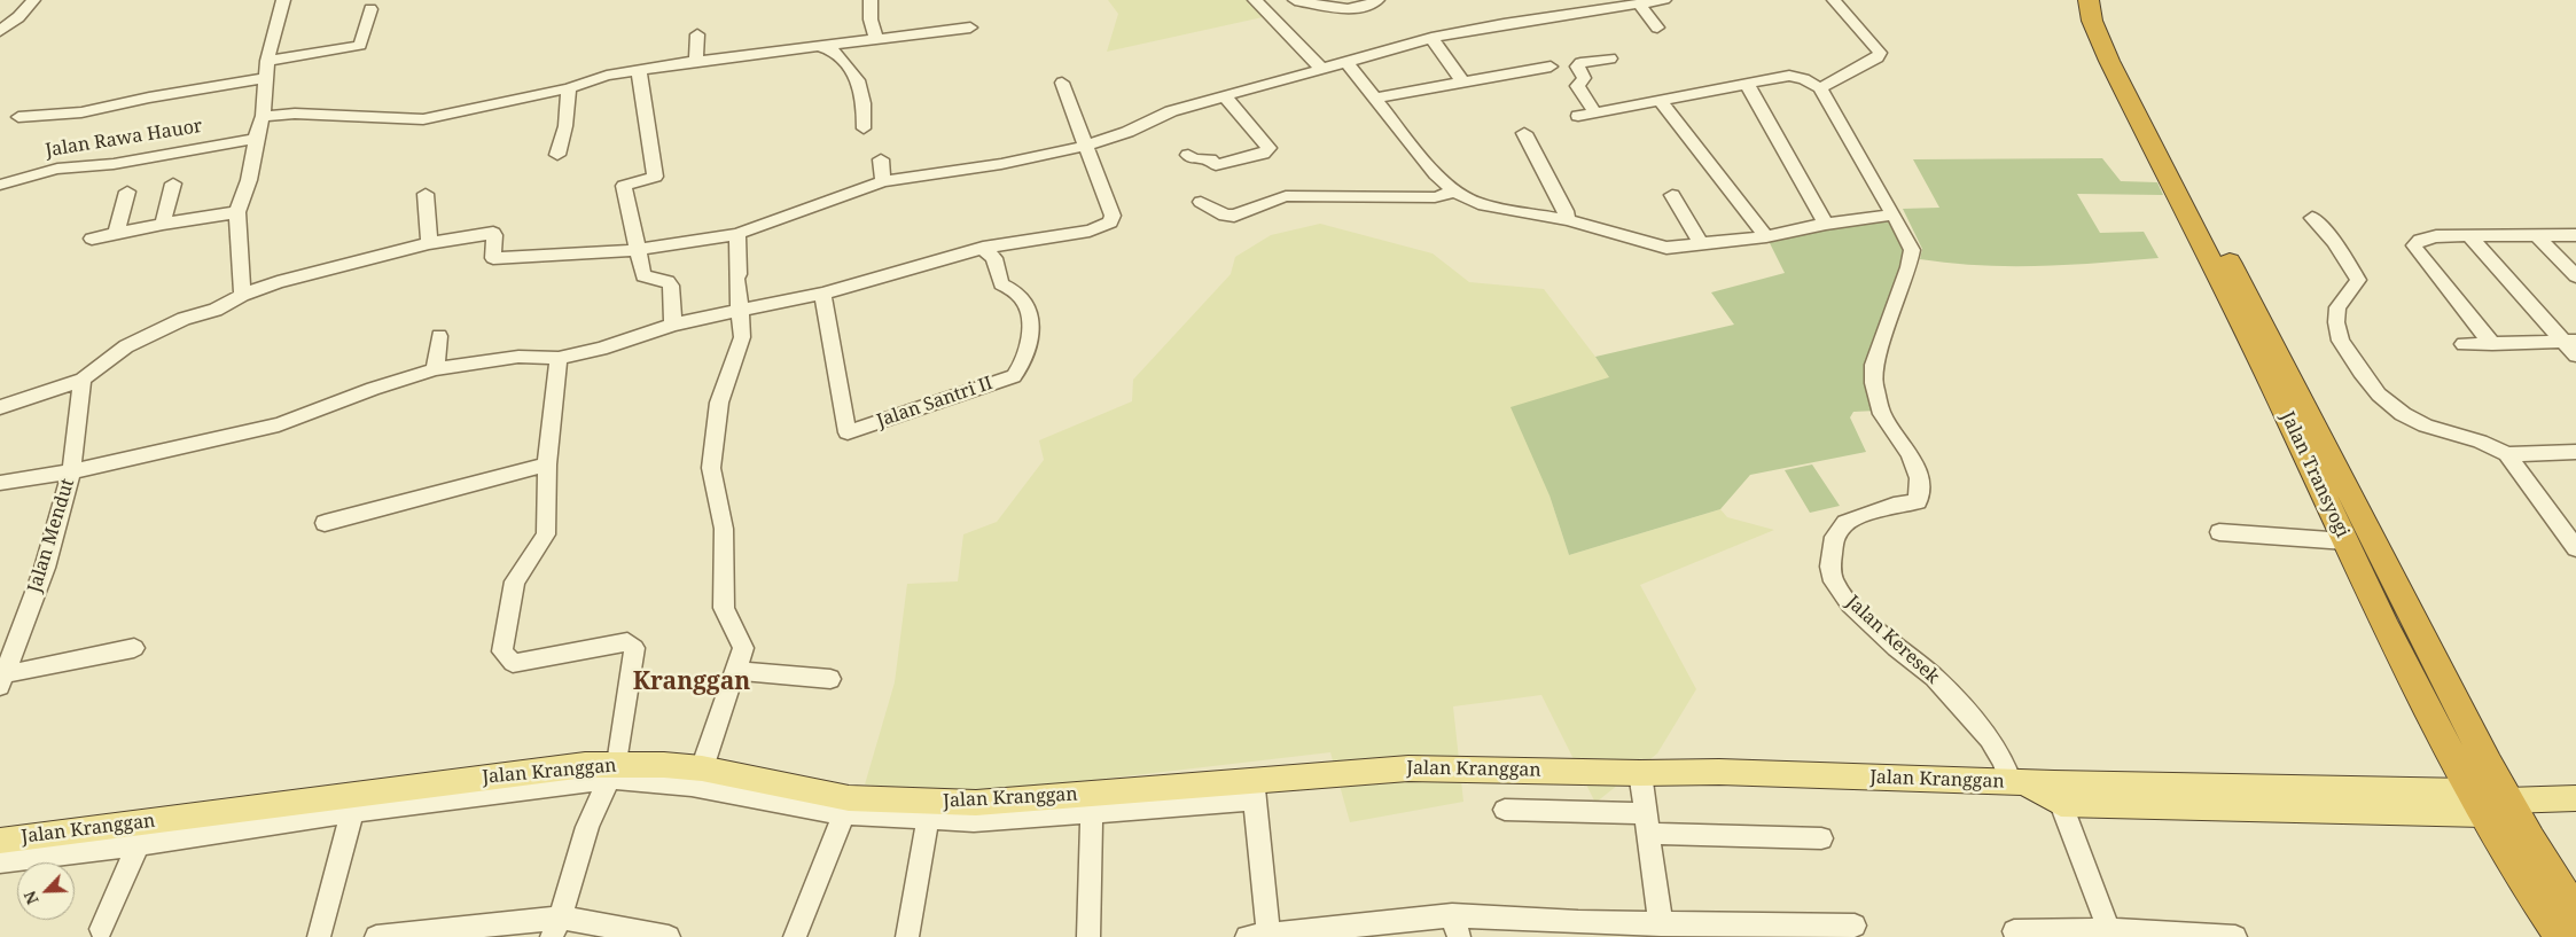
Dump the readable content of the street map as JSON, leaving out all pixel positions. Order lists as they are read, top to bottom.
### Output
{
  "streets": {
    "highway": ["Jalan Transyogi"],
    "main road": ["Jalan Kranggan"],
    "street": [
      "Jalan Rawa Hauor",
      "Jalan Santri II",
      "Jalan Mendut",
      "Jalan Keresek"
    ]
  },
  "crossings": [
    ["Jalan Transyogi", "Jalan Kranggan"],
    ["Jalan Keresek", "Jalan Kranggan"]
  ],
  "districts": ["Kranggan"],
  "north": "bottom left"
}
